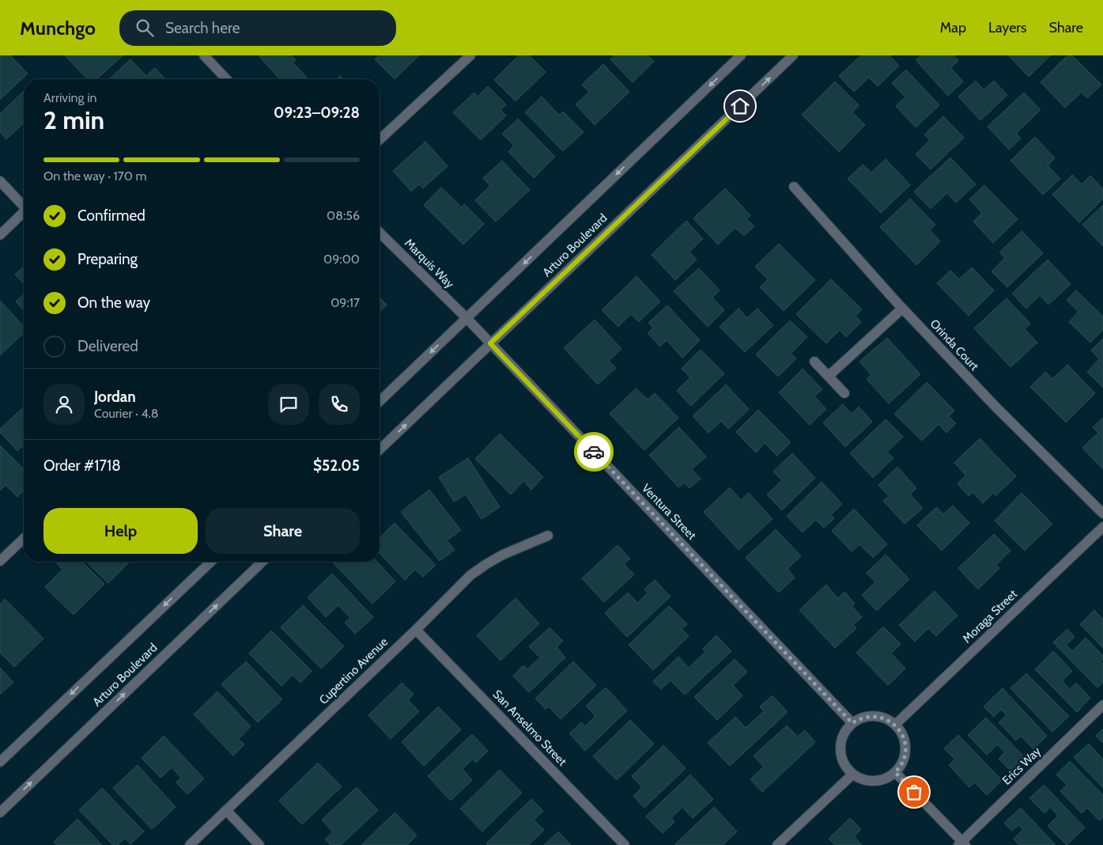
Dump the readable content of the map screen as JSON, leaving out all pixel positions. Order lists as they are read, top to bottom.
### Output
{
  "streets": {
    "street": [
      "Arturo Boulevard",
      "Marquis Way",
      "Orinda Court",
      "Ventura Street",
      "Moraga Street",
      "Cupertino Avenue",
      "San Anselmo Street",
      "Erics Way"
    ]
  },
  "crossings": [
    ["Arturo Boulevard", "Marquis Way"],
    ["Arturo Boulevard", "Ventura Street"],
    ["Marquis Way", "Ventura Street"],
    ["Ventura Street", "Moraga Street"],
    ["Cupertino Avenue", "San Anselmo Street"]
  ],
  "page": {
    "header": "Munchgo",
    "search": "Search here",
    "nav": ["Map", "Layers", "Share"],
    "heading": ["2 min", "Arriving in", "09:23–09:28"],
    "panel": [
      "Jordan",
      "Courier · 4.8",
      "Order #1718",
      "$52.05"
    ],
    "bar": "On the way · 170 m",
    "list": [
      ["Confirmed", "08:56"],
      ["Preparing", "09:00"],
      ["On the way", "09:17"],
      "Delivered"
    ],
    "buttons": ["Help", "Share"]
  }
}
